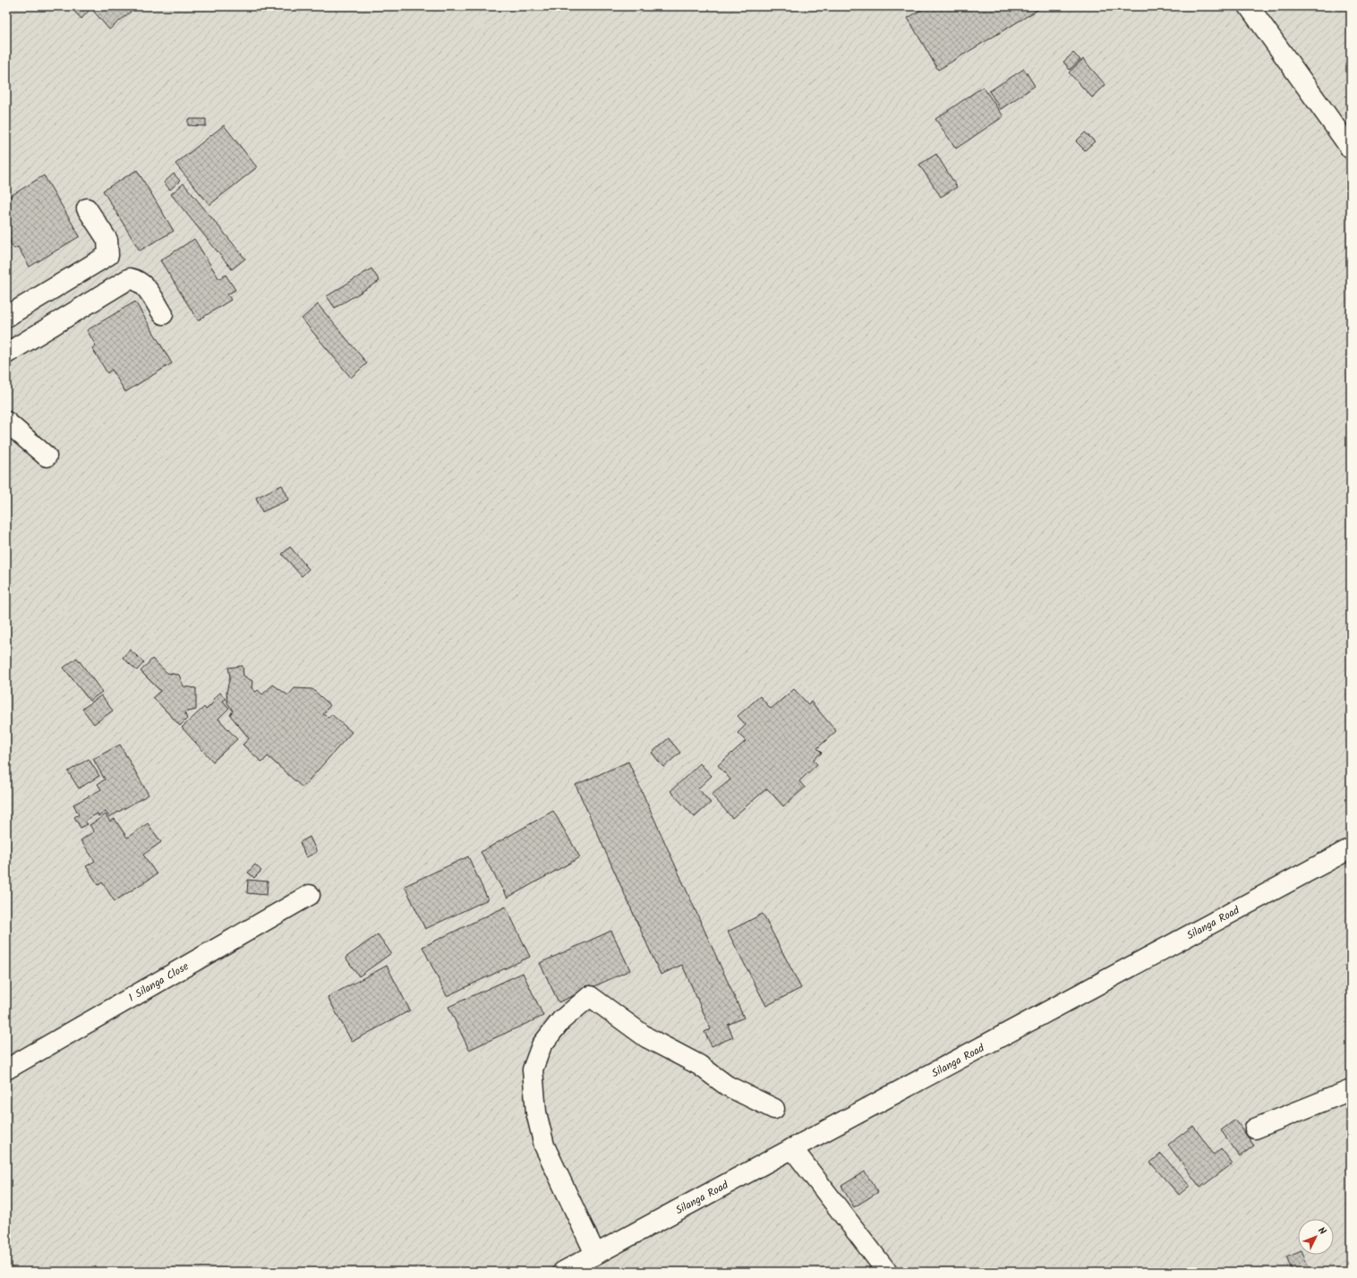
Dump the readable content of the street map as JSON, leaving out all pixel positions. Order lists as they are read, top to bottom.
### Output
{
  "streets": {
    "street": ["Silanga Road", "1 Silanga Close"]
  },
  "north": "top right"
}
